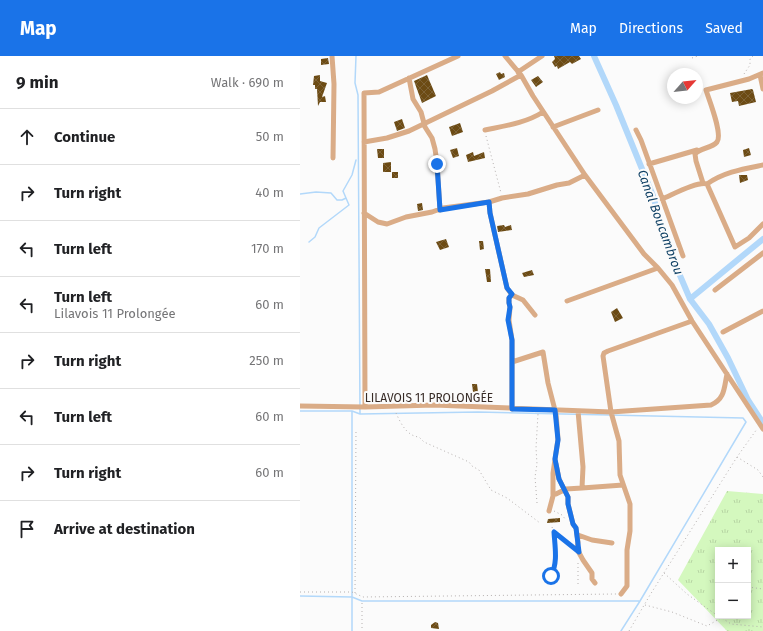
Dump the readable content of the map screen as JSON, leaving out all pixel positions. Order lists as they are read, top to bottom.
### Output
{
  "streets": {
    "street": ["LILAVOIS 11 PROLONGÉE"]
  },
  "water": ["Canal Boucambrou"],
  "north": "top right",
  "page": {
    "header": "Map",
    "nav": ["Map", "Directions", "Saved"],
    "heading": ["9 min", "Walk · 690 m"],
    "list": [
      ["Continue", "50 m"],
      ["Turn right", "40 m"],
      ["Turn left", "170 m"],
      ["Turn left", "Lilavois 11 Prolongée", "60 m"],
      ["Turn right", "250 m"],
      ["Turn left", "60 m"],
      ["Turn right", "60 m"],
      "Arrive at destination"
    ],
    "map_buttons": ["+", "−"]
  }
}
